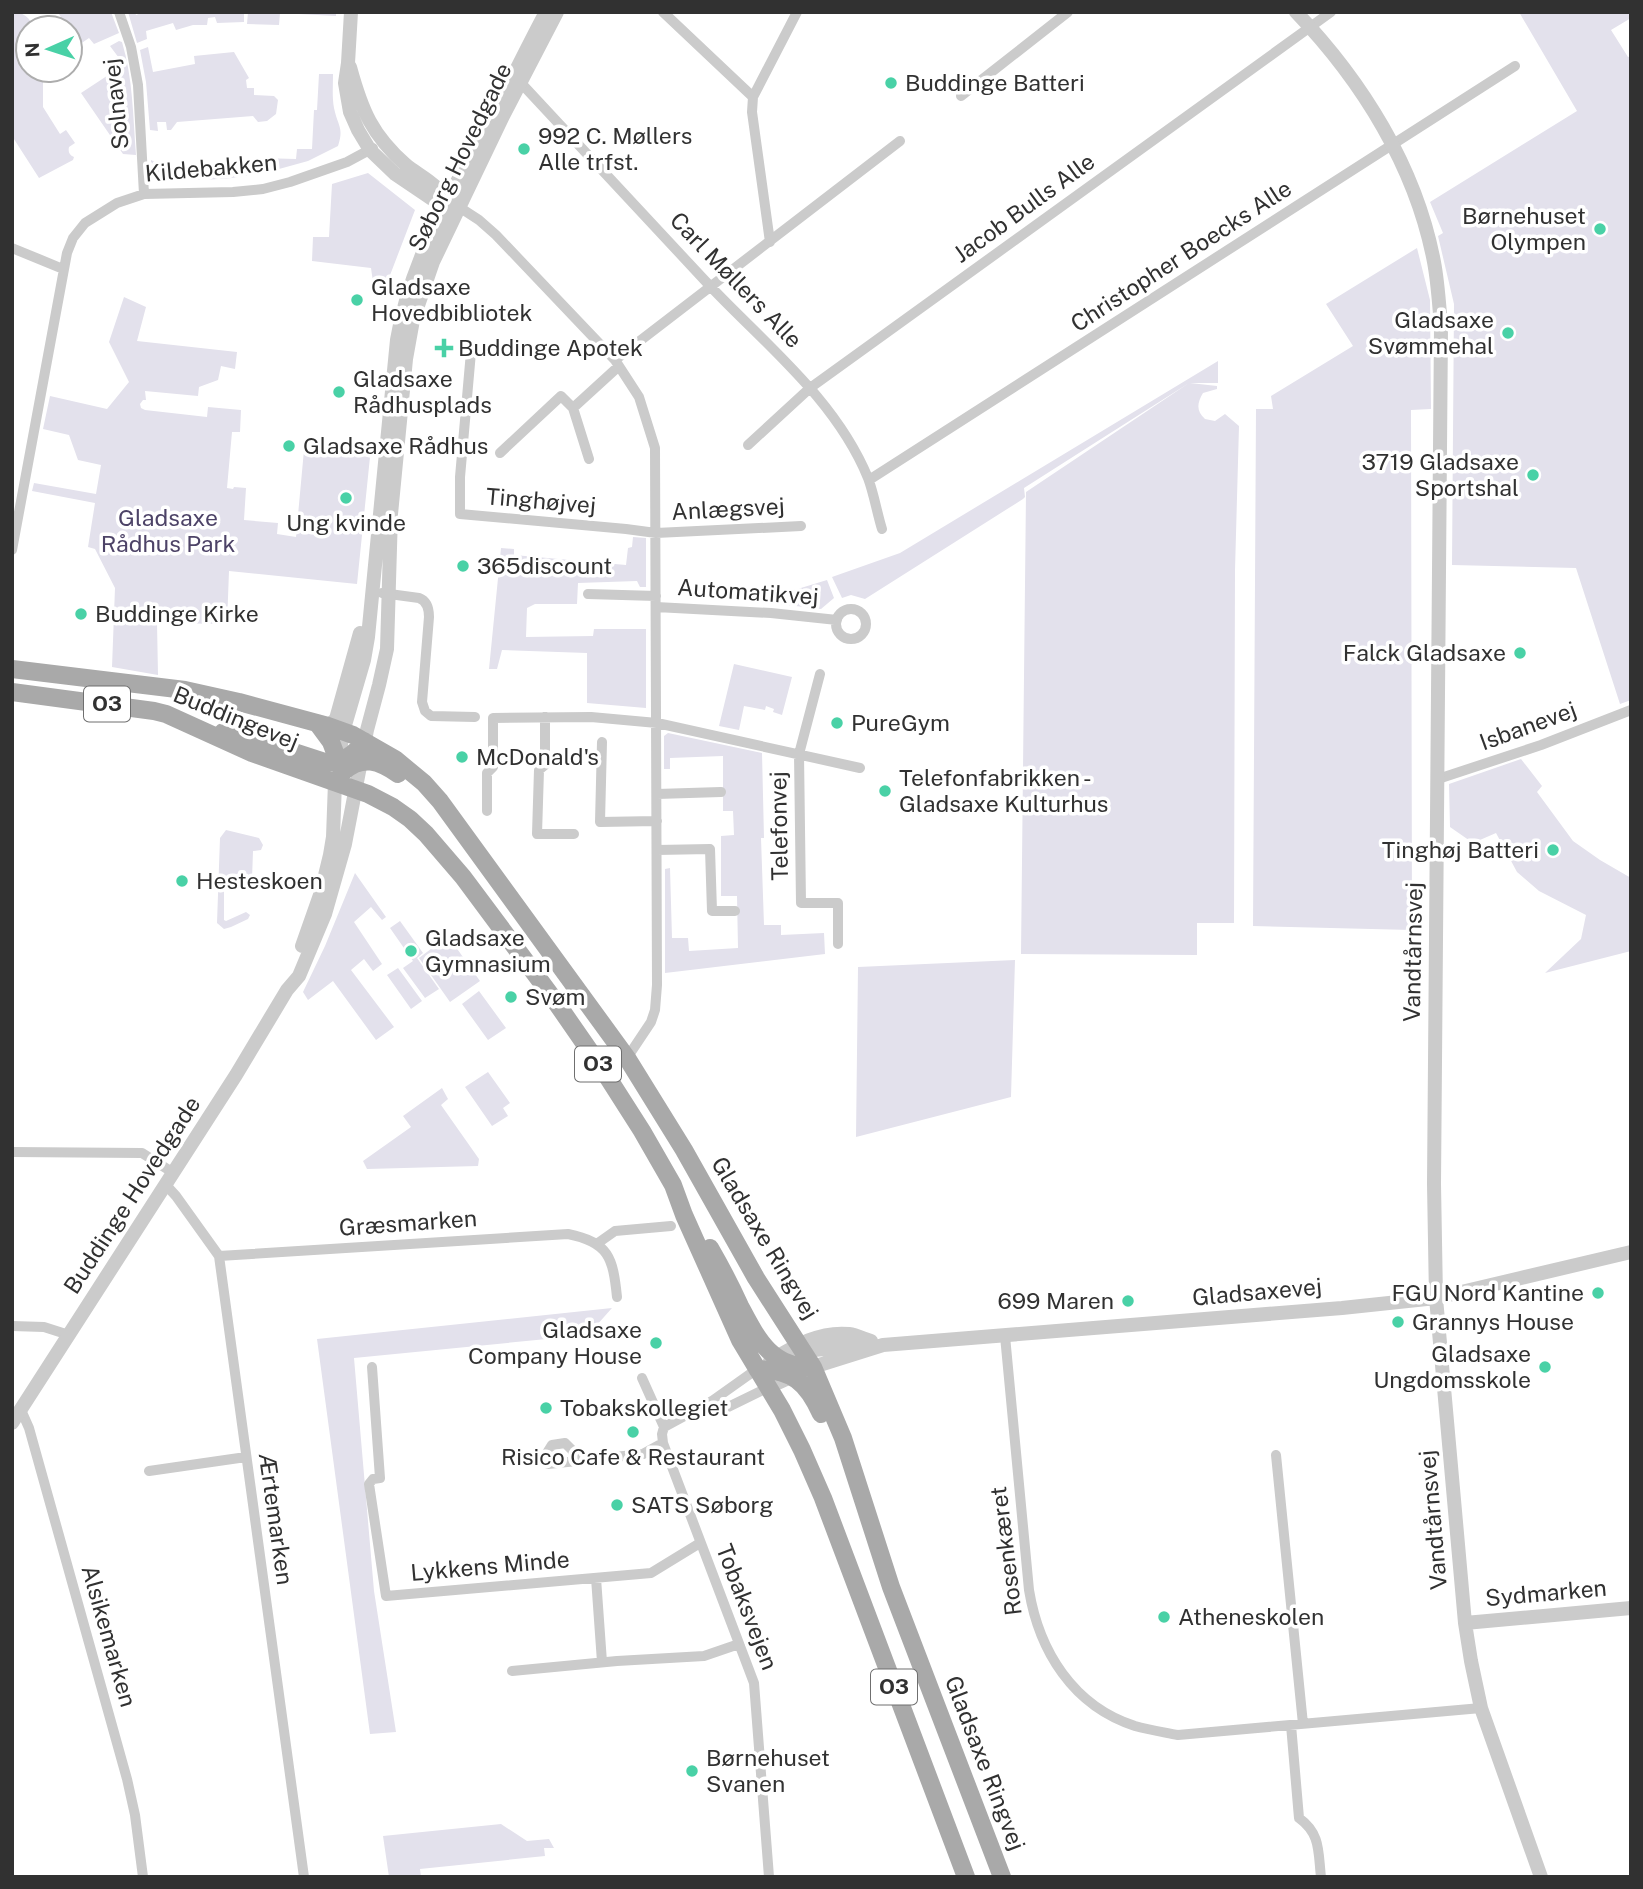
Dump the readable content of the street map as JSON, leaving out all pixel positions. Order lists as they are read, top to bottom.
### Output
{
  "streets": {
    "main road": ["O3", "Buddingevej", "Gladsaxe Ringvej"],
    "street": [
      "Solnavej",
      "Søborg Hovedgade",
      "Kildebakken",
      "Jacob Bulls Alle",
      "Christopher Boecks Alle",
      "Carl Møllers Alle",
      "Tinghøjvej",
      "Anlægsvej",
      "Automatikvej",
      "Isbanevej",
      "Telefonvej",
      "Vandtårnsvej",
      "Buddinge Hovedgade",
      "Græsmarken",
      "Gladsaxevej",
      "Ærtemarken",
      "Rosenkæret",
      "Lykkens Minde",
      "Sydmarken",
      "Tobaksvejen",
      "Alsikemarken"
    ]
  },
  "crossings": [
    ["Solnavej", "Kildebakken"],
    ["Søborg Hovedgade", "Carl Møllers Alle"],
    ["Søborg Hovedgade", "Buddingevej"],
    ["Søborg Hovedgade", "Gladsaxe Ringvej"],
    ["Jacob Bulls Alle", "Carl Møllers Alle"],
    ["Jacob Bulls Alle", "Vandtårnsvej"],
    ["Christopher Boecks Alle", "Carl Møllers Alle"],
    ["Christopher Boecks Alle", "Vandtårnsvej"],
    ["Tinghøjvej", "Anlægsvej"],
    ["Buddingevej", "Buddinge Hovedgade"],
    ["Buddingevej", "Gladsaxe Ringvej"],
    ["Isbanevej", "Vandtårnsvej"],
    ["Vandtårnsvej", "Gladsaxevej"],
    ["Vandtårnsvej", "Rosenkæret"],
    ["Vandtårnsvej", "Sydmarken"],
    ["Buddinge Hovedgade", "Gladsaxe Ringvej"],
    ["Buddinge Hovedgade", "Ærtemarken"],
    ["Buddinge Hovedgade", "Alsikemarken"],
    ["Græsmarken", "Ærtemarken"],
    ["Gladsaxe Ringvej", "Gladsaxevej"],
    ["Gladsaxevej", "Rosenkæret"],
    ["Lykkens Minde", "Tobaksvejen"]
  ],
  "parks": ["Gladsaxe Rådhus Park"],
  "places": {
    "other": [
      "Buddinge Batteri",
      "992 C. Møllers Alle trfst.",
      "Børnehuset Olympen",
      "Gladsaxe Hovedbibliotek",
      "Gladsaxe Svømmehal",
      "Gladsaxe Rådhusplads",
      "Gladsaxe Rådhus",
      "3719 Gladsaxe Sportshal",
      "Ung kvinde",
      "365discount",
      "Buddinge Kirke",
      "Falck Gladsaxe",
      "PureGym",
      "McDonald's",
      "Telefonfabrikken - Gladsaxe Kulturhus",
      "Tinghøj Batteri",
      "Hesteskoen",
      "Gladsaxe Gymnasium",
      "Svøm",
      "FGU Nord Kantine",
      "699 Maren",
      "Grannys House",
      "Gladsaxe Company House",
      "Gladsaxe Ungdomsskole",
      "Tobakskollegiet",
      "Risico Cafe & Restaurant",
      "SATS Søborg",
      "Atheneskolen",
      "Børnehuset Svanen"
    ],
    "health": ["Buddinge Apotek"]
  },
  "north": "left"
}
